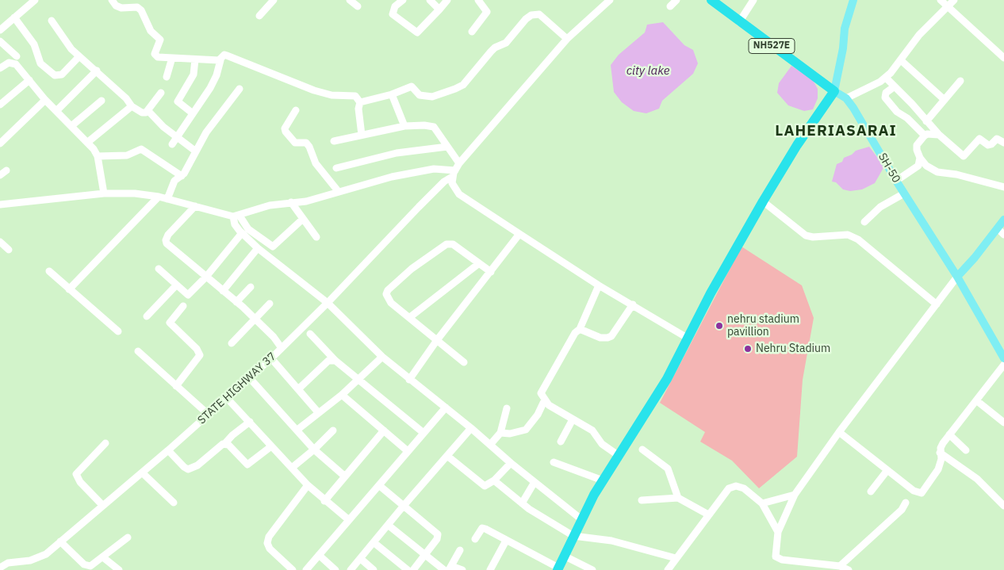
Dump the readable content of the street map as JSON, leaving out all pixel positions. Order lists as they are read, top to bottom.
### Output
{
  "streets": {
    "highway": ["NH527E", "SH-50"],
    "street": ["STATE HIGHWAY 37"]
  },
  "districts": ["LAHERIASARAI"],
  "water": ["city lake"],
  "places": ["nehru stadium pavillion", "Nehru Stadium"]
}
